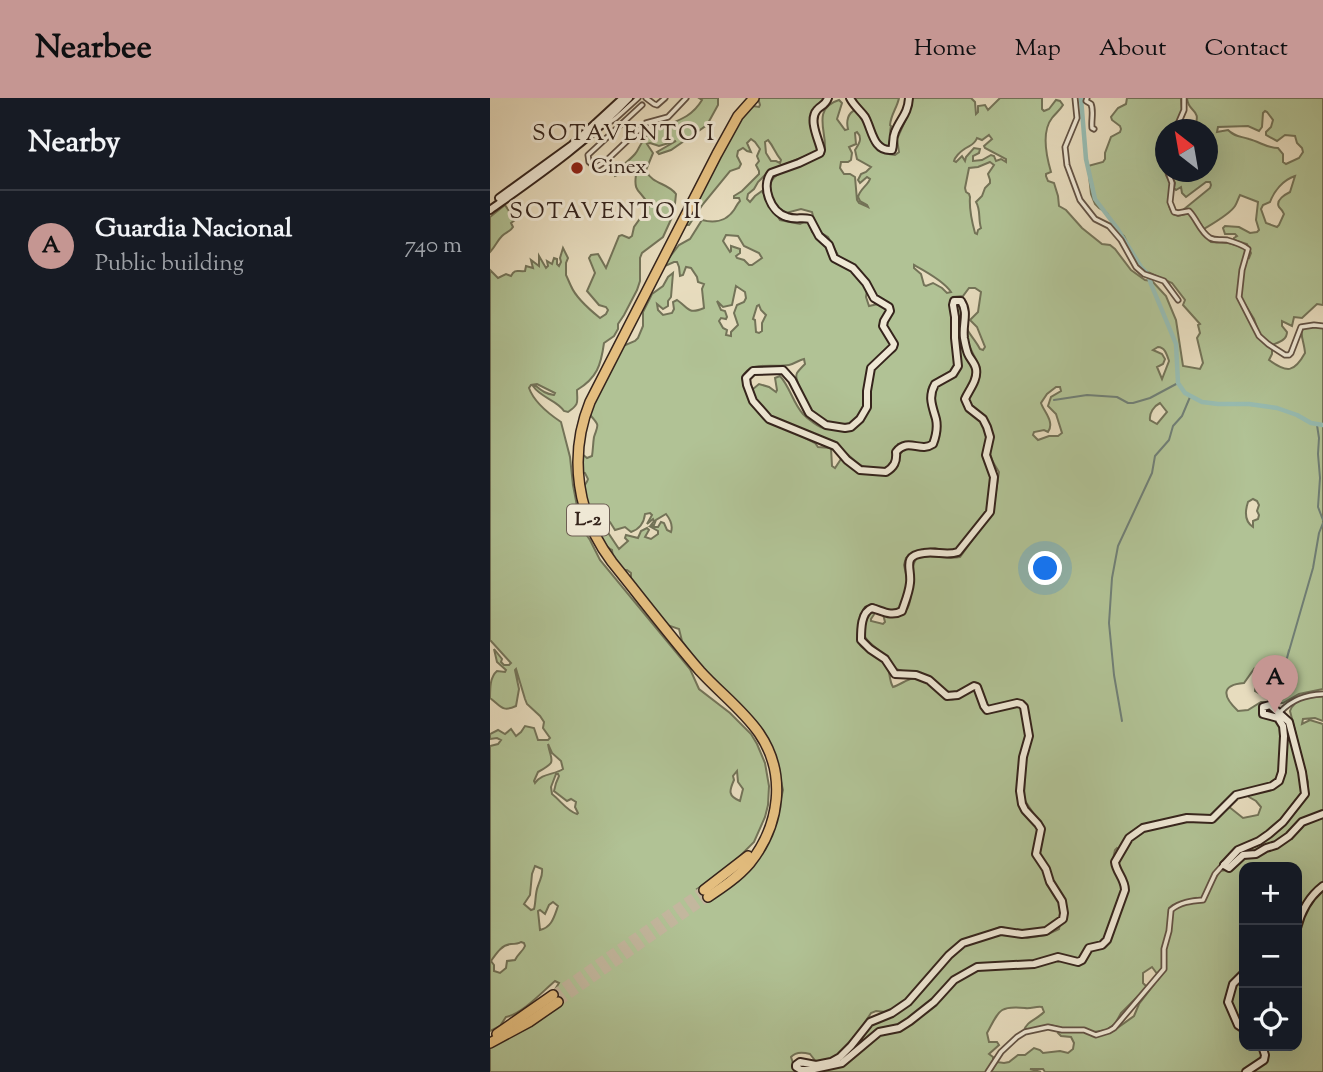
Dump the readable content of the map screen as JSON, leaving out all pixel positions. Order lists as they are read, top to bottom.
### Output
{
  "streets": {
    "highway": ["L-2"]
  },
  "districts": ["SOTAVENTO I", "SOTAVENTO II"],
  "places": ["Cinex"],
  "north": "top left",
  "page": {
    "header": "Nearbee",
    "nav": [
      "Home",
      "Map",
      "About",
      "Contact"
    ],
    "heading": "Nearby",
    "list": [
      {
        "mark": "A",
        "name": "Guardia Nacional",
        "note": "Public building",
        "value": "740 m"
      }
    ],
    "pins": "A",
    "map_buttons": ["+", "−"]
  }
}
